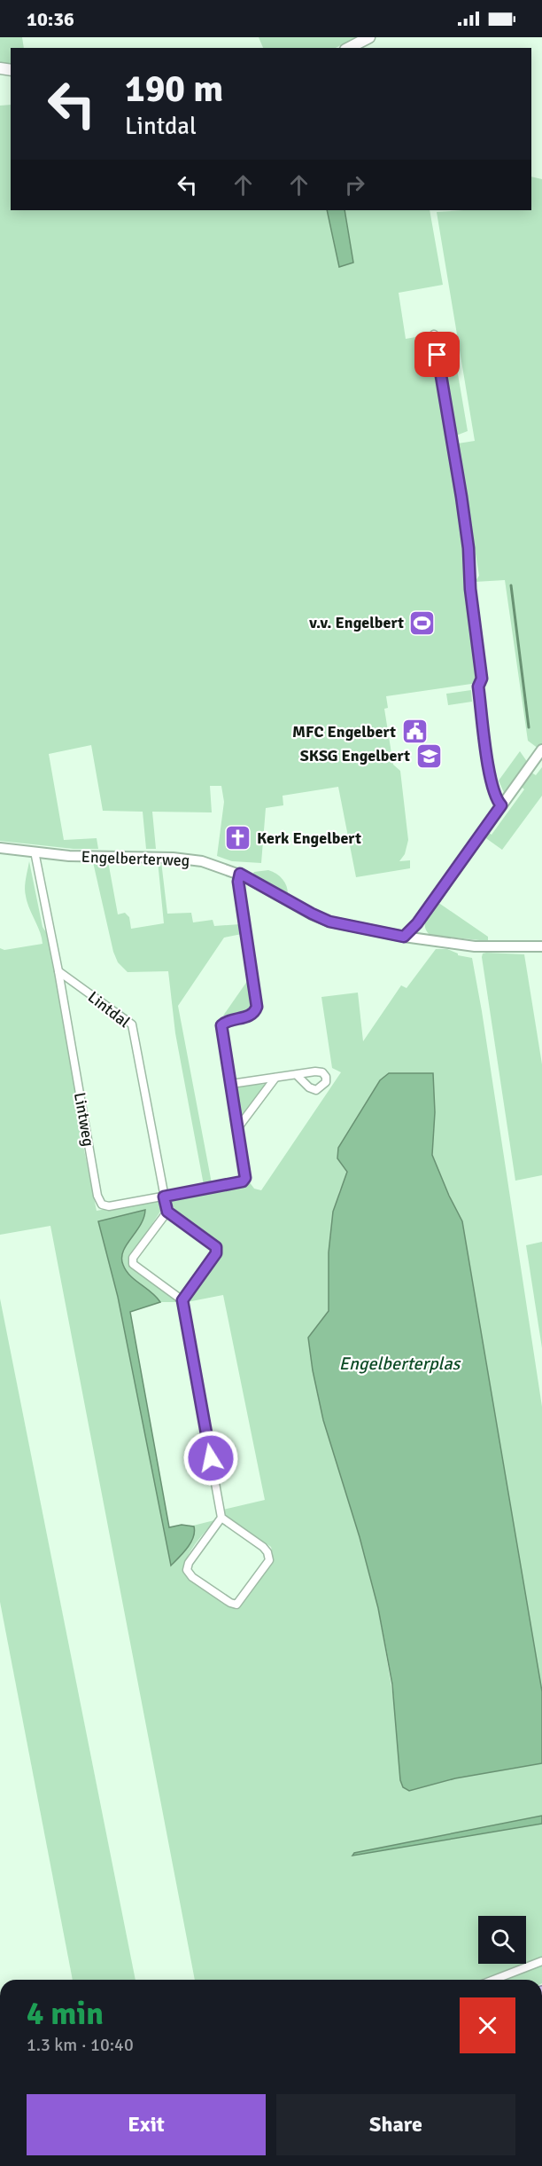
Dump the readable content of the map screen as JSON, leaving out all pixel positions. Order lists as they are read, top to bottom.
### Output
{
  "streets": {
    "street": ["Engelberterweg", "Lintdal", "Lintweg"]
  },
  "crossings": [
    ["Lintdal", "Lintweg"]
  ],
  "water": ["Engelberterplas"],
  "places": {
    "sports": ["v.v. Engelbert"],
    "public building": ["MFC Engelbert"],
    "school or university": ["SKSG Engelbert"],
    "church": ["Kerk Engelbert"]
  },
  "page": {
    "status": "10:36",
    "turn": ["190 m", "Lintdal"],
    "heading": ["4 min", "1.3 km · 10:40"],
    "buttons": ["Exit", "Share"]
  }
}
